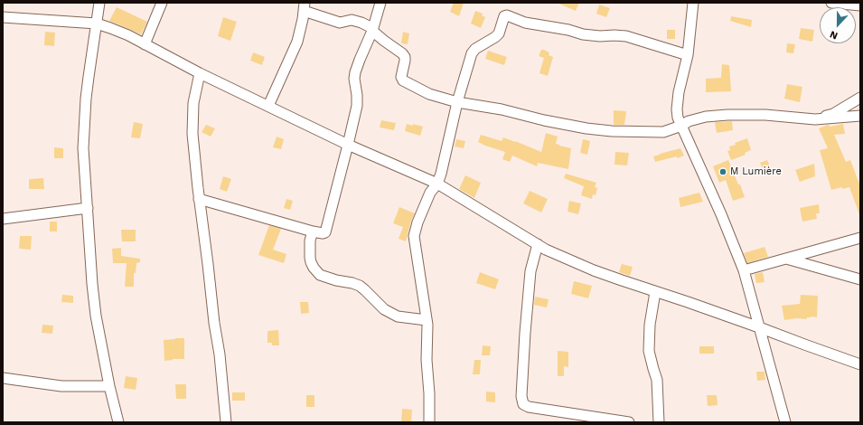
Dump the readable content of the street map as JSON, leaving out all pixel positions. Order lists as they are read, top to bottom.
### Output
{
  "places": ["M Lumière"],
  "north": "bottom"
}
